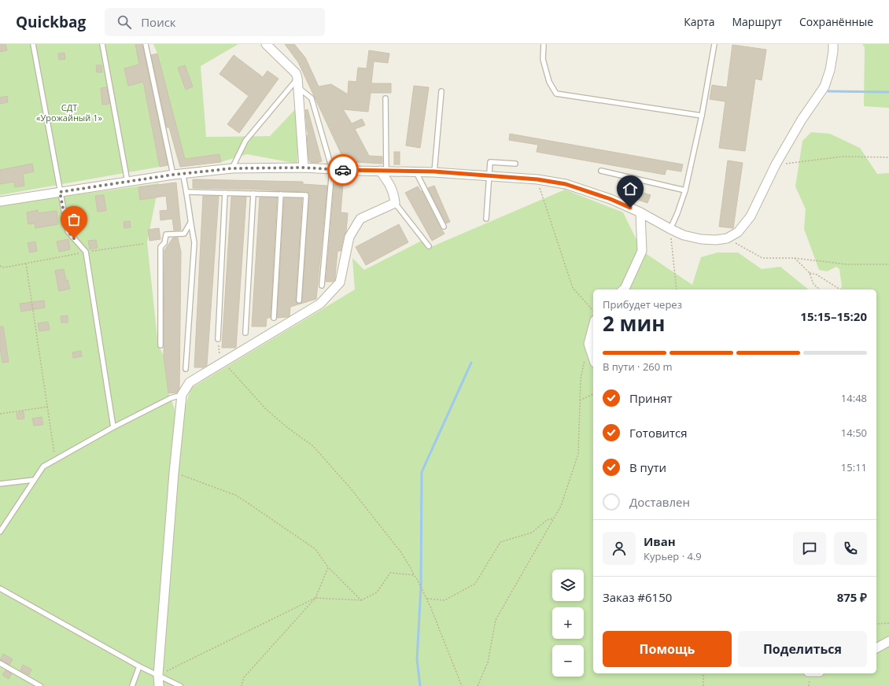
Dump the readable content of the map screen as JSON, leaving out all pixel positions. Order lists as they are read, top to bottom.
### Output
{
  "parks": ["СДТ «Урожайный 1»"],
  "page": {
    "header": "Quickbag",
    "search": "Поиск",
    "nav": ["Карта", "Маршрут", "Сохранённые"],
    "heading": ["2 мин", "Прибудет через", "15:15–15:20"],
    "panel": [
      "Иван",
      "Курьер · 4.9",
      "Заказ #6150",
      "875 ₽"
    ],
    "bar": "В пути · 260 m",
    "list": [
      ["Принят", "14:48"],
      ["Готовится", "14:50"],
      ["В пути", "15:11"],
      "Доставлен"
    ],
    "map_buttons": ["+", "−"],
    "buttons": ["Помощь", "Поделиться"]
  }
}
